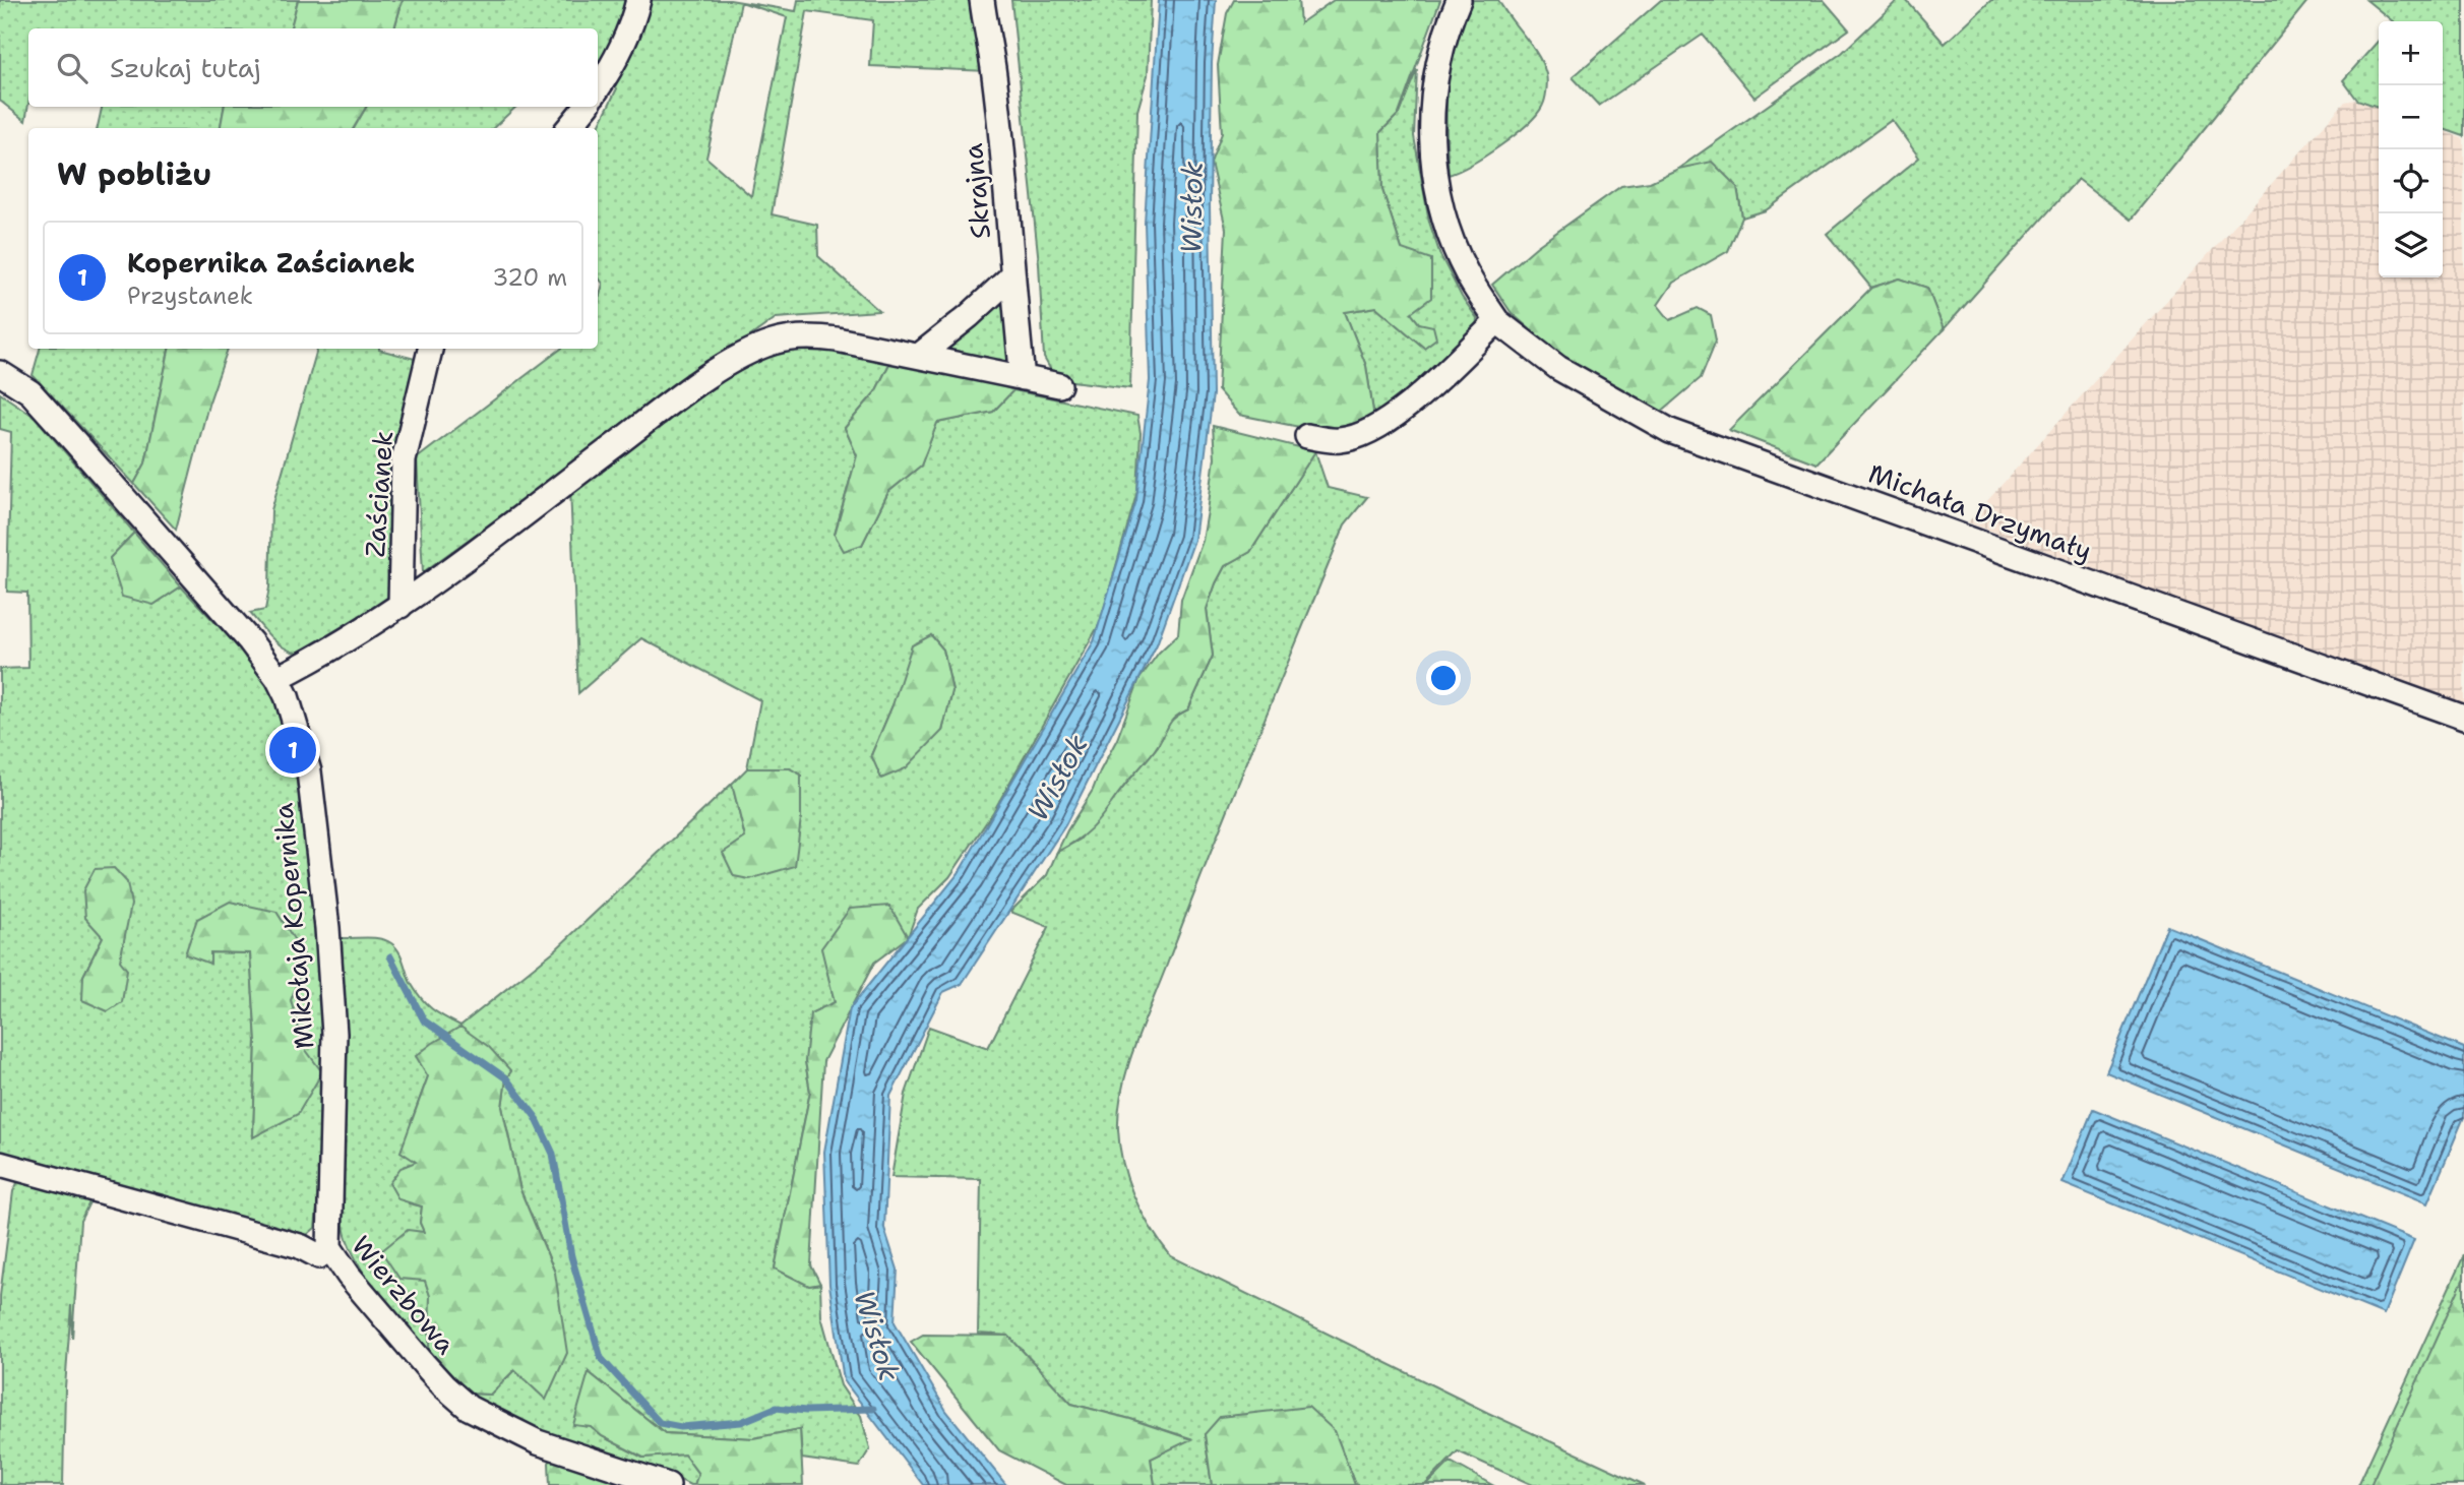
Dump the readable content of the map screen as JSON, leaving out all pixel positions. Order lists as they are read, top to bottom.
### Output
{
  "streets": {
    "street": [
      "Skrajna",
      "Zaścianek",
      "Michała Drzymały",
      "Mikołaja Kopernika",
      "Wierzbowa"
    ]
  },
  "crossings": [
    ["Mikołaja Kopernika", "Wierzbowa"]
  ],
  "water": ["Wisłok"],
  "page": {
    "map_buttons": ["+", "−"],
    "search": "Szukaj tutaj",
    "heading": "W pobliżu",
    "list": [
      {
        "mark": "1",
        "name": "Kopernika Zaścianek",
        "note": "Przystanek",
        "value": "320 m"
      }
    ],
    "pins": "1"
  }
}
